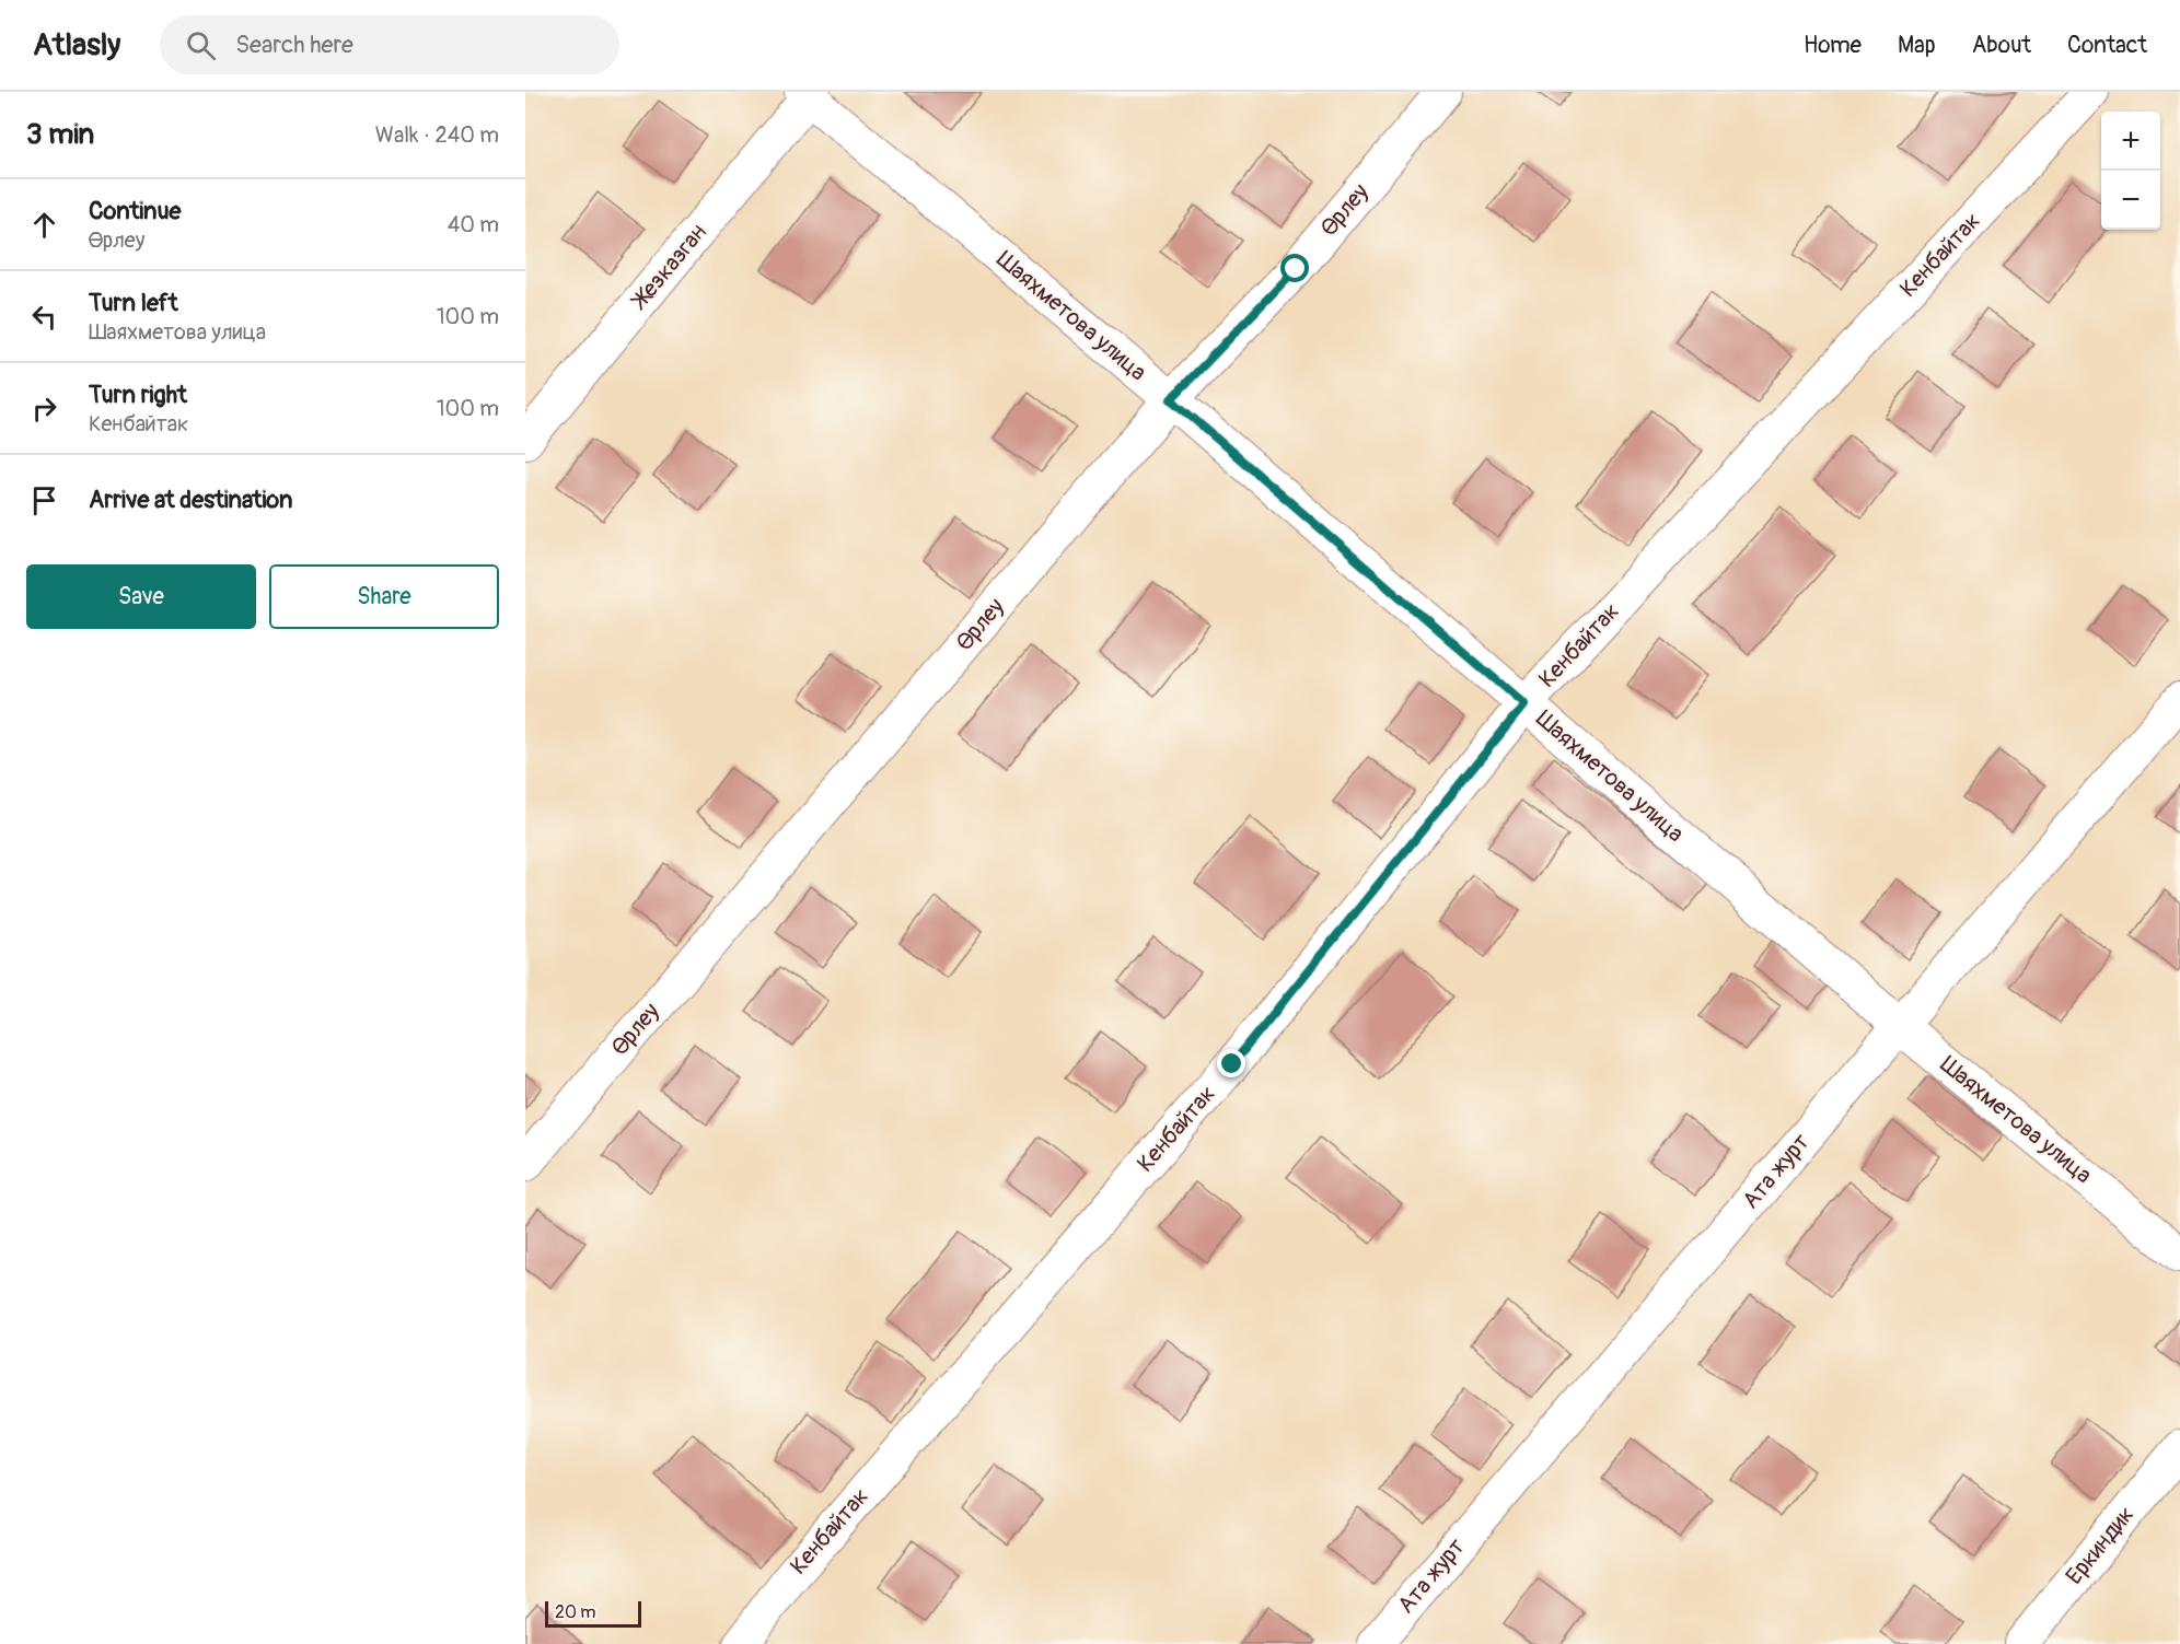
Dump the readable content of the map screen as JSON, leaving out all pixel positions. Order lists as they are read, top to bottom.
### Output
{
  "streets": {
    "street": [
      "Өрлеу",
      "Кенбайтак",
      "Жезказган",
      "Шаяхметова улица",
      "Ата журт",
      "Еркиндик"
    ]
  },
  "crossings": [
    ["Өрлеу", "Шаяхметова улица"],
    ["Кенбайтак", "Шаяхметова улица"],
    ["Жезказган", "Шаяхметова улица"],
    ["Шаяхметова улица", "Ата журт"]
  ],
  "scale_bar": "20 m",
  "page": {
    "header": "Atlasly",
    "search": "Search here",
    "nav": [
      "Home",
      "Map",
      "About",
      "Contact"
    ],
    "heading": ["3 min", "Walk · 240 m"],
    "map_buttons": ["+", "−"],
    "list": [
      ["Continue", "Өрлеу", "40 m"],
      ["Turn left", "Шаяхметова улица", "100 m"],
      ["Turn right", "Кенбайтак", "100 m"],
      "Arrive at destination"
    ],
    "buttons": ["Save", "Share"],
    "scale": "20 m"
  }
}
